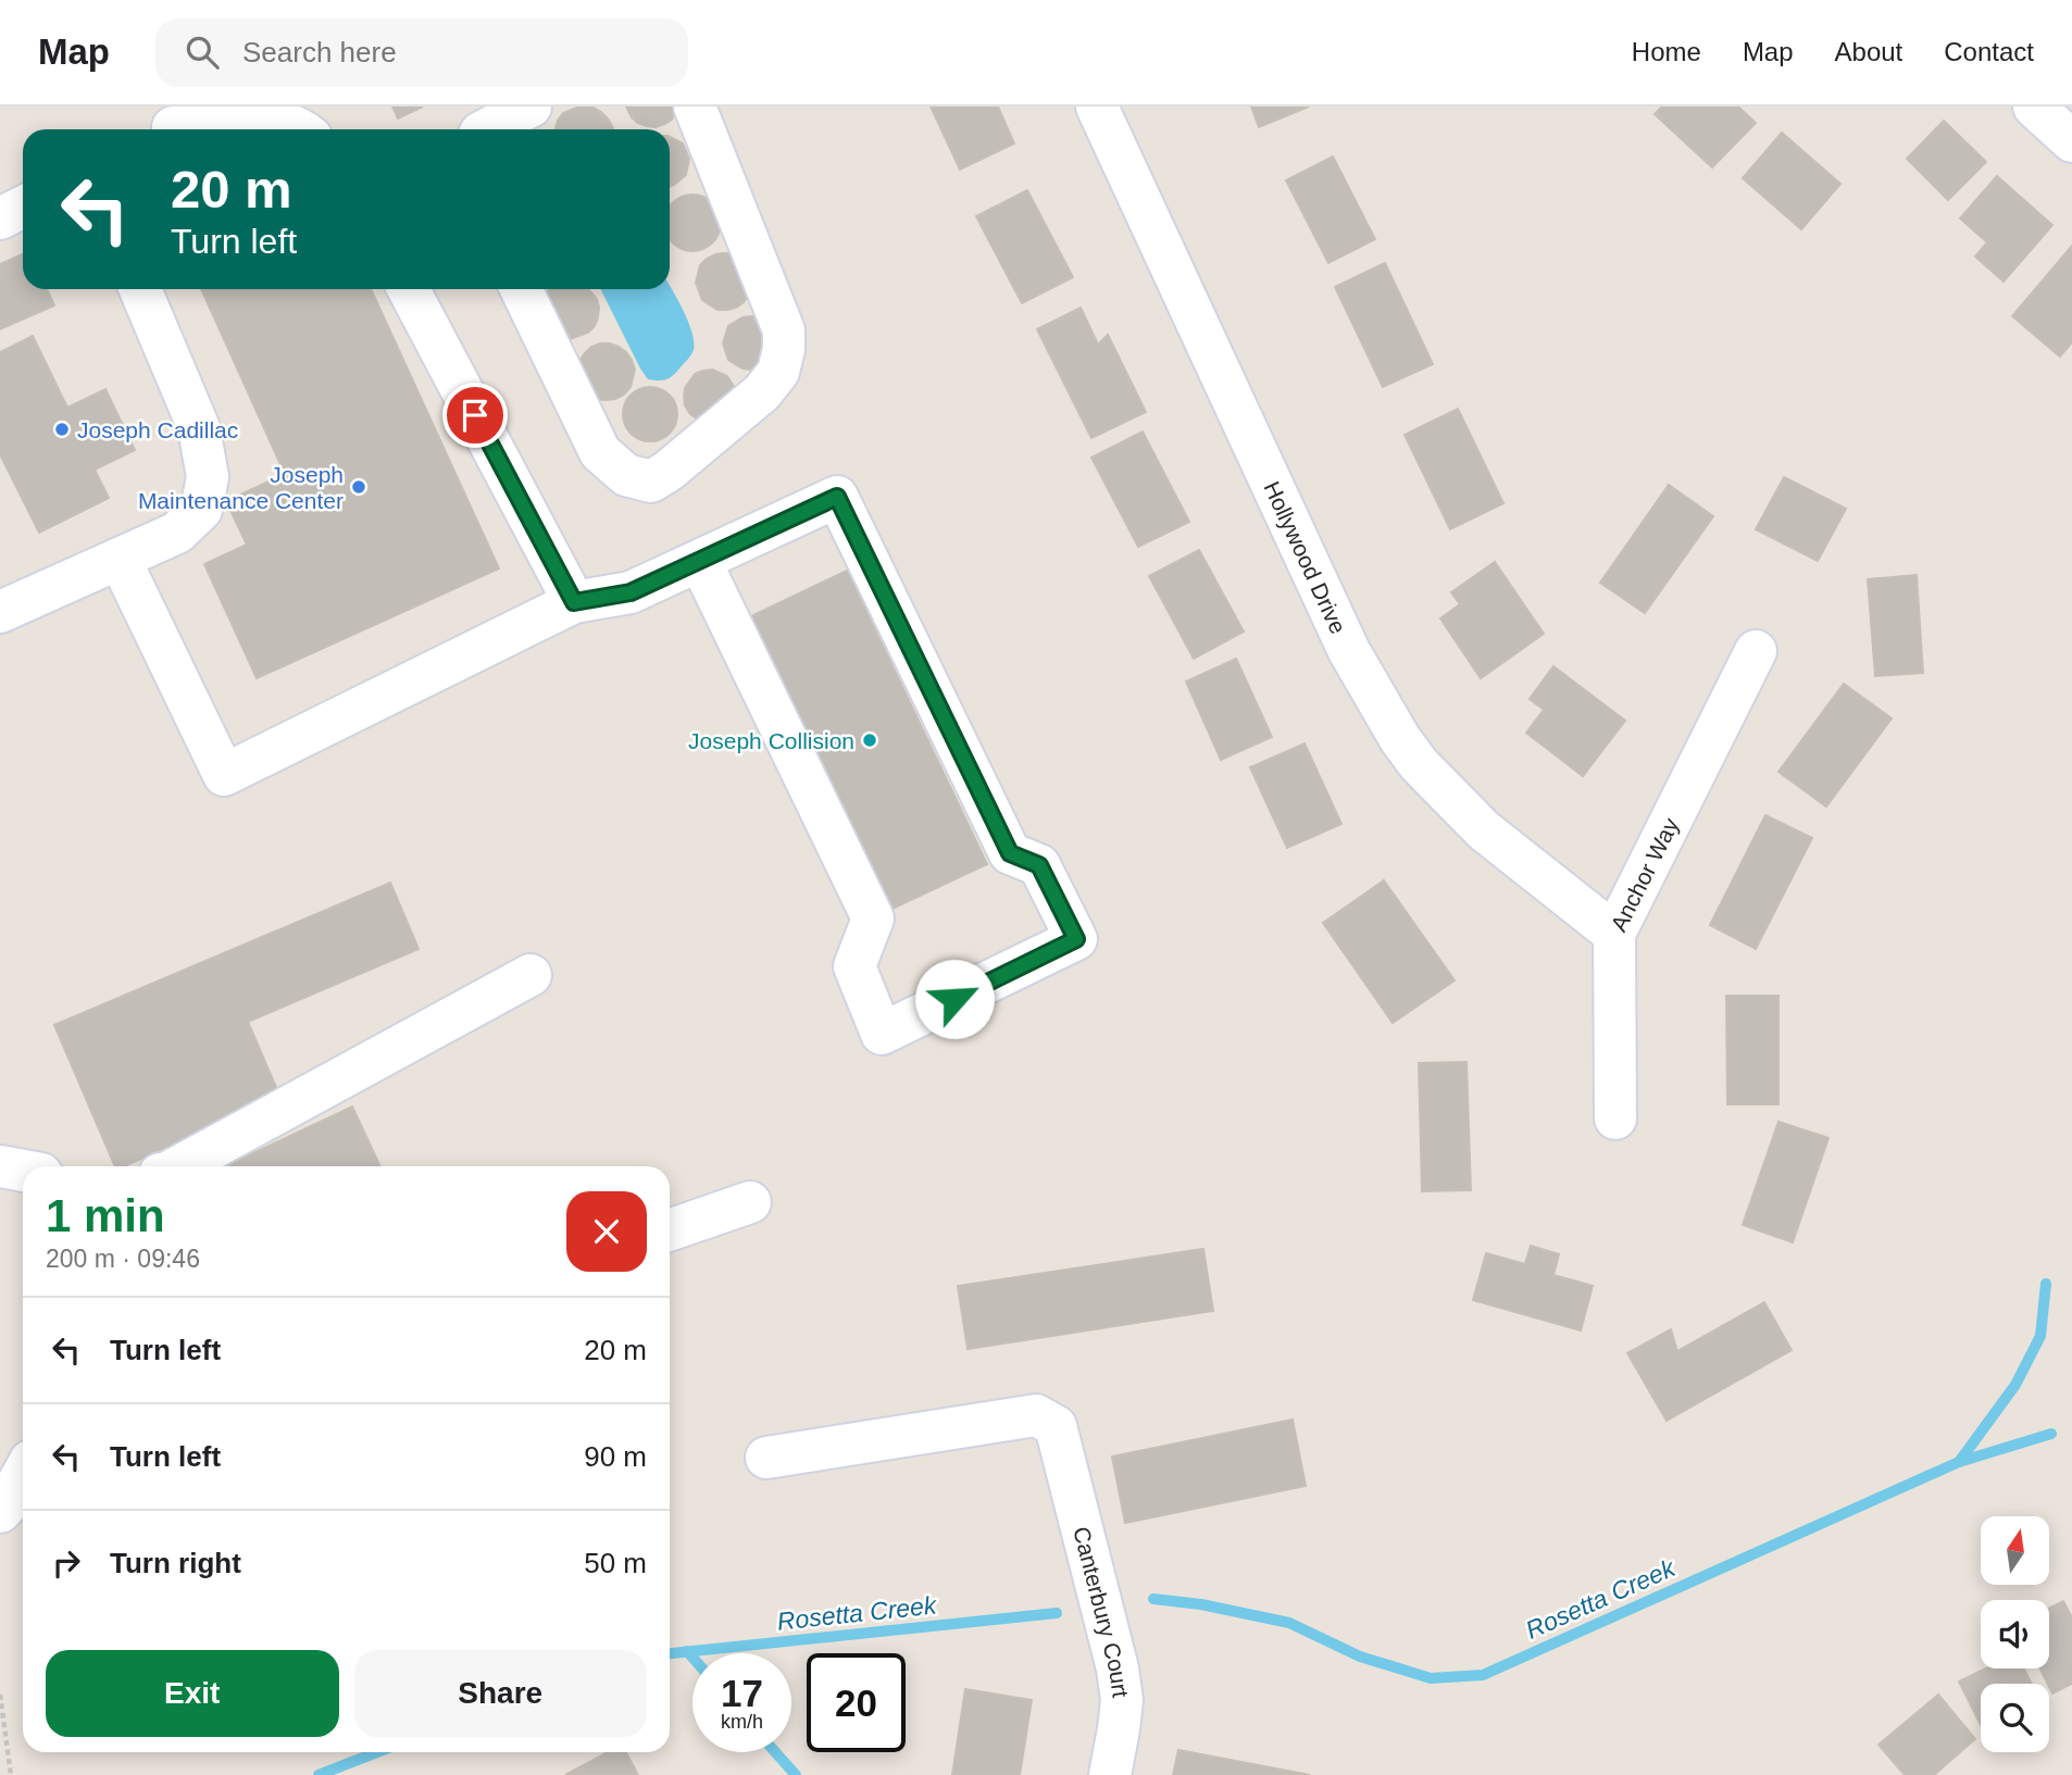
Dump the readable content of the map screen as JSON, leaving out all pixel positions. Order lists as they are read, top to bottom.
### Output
{
  "streets": {
    "street": ["Hollywood Drive", "Anchor Way", "Canterbury Court"]
  },
  "crossings": [
    ["Hollywood Drive", "Anchor Way"]
  ],
  "water": ["Rosetta Creek"],
  "places": ["Joseph Cadillac", "Joseph Maintenance Center", "Joseph Collision"],
  "north": "top",
  "page": {
    "header": "Map",
    "search": "Search here",
    "nav": [
      "Home",
      "Map",
      "About",
      "Contact"
    ],
    "turn": ["20 m", "Turn left"],
    "heading": ["1 min", "200 m · 09:46"],
    "list": [
      {
        "name": "Turn left",
        "value": "20 m"
      },
      {
        "name": "Turn left",
        "value": "90 m"
      },
      {
        "name": "Turn right",
        "value": "50 m"
      }
    ],
    "buttons": ["Exit", "Share"],
    "speed": "17 km/h",
    "limit": "20"
  }
}
